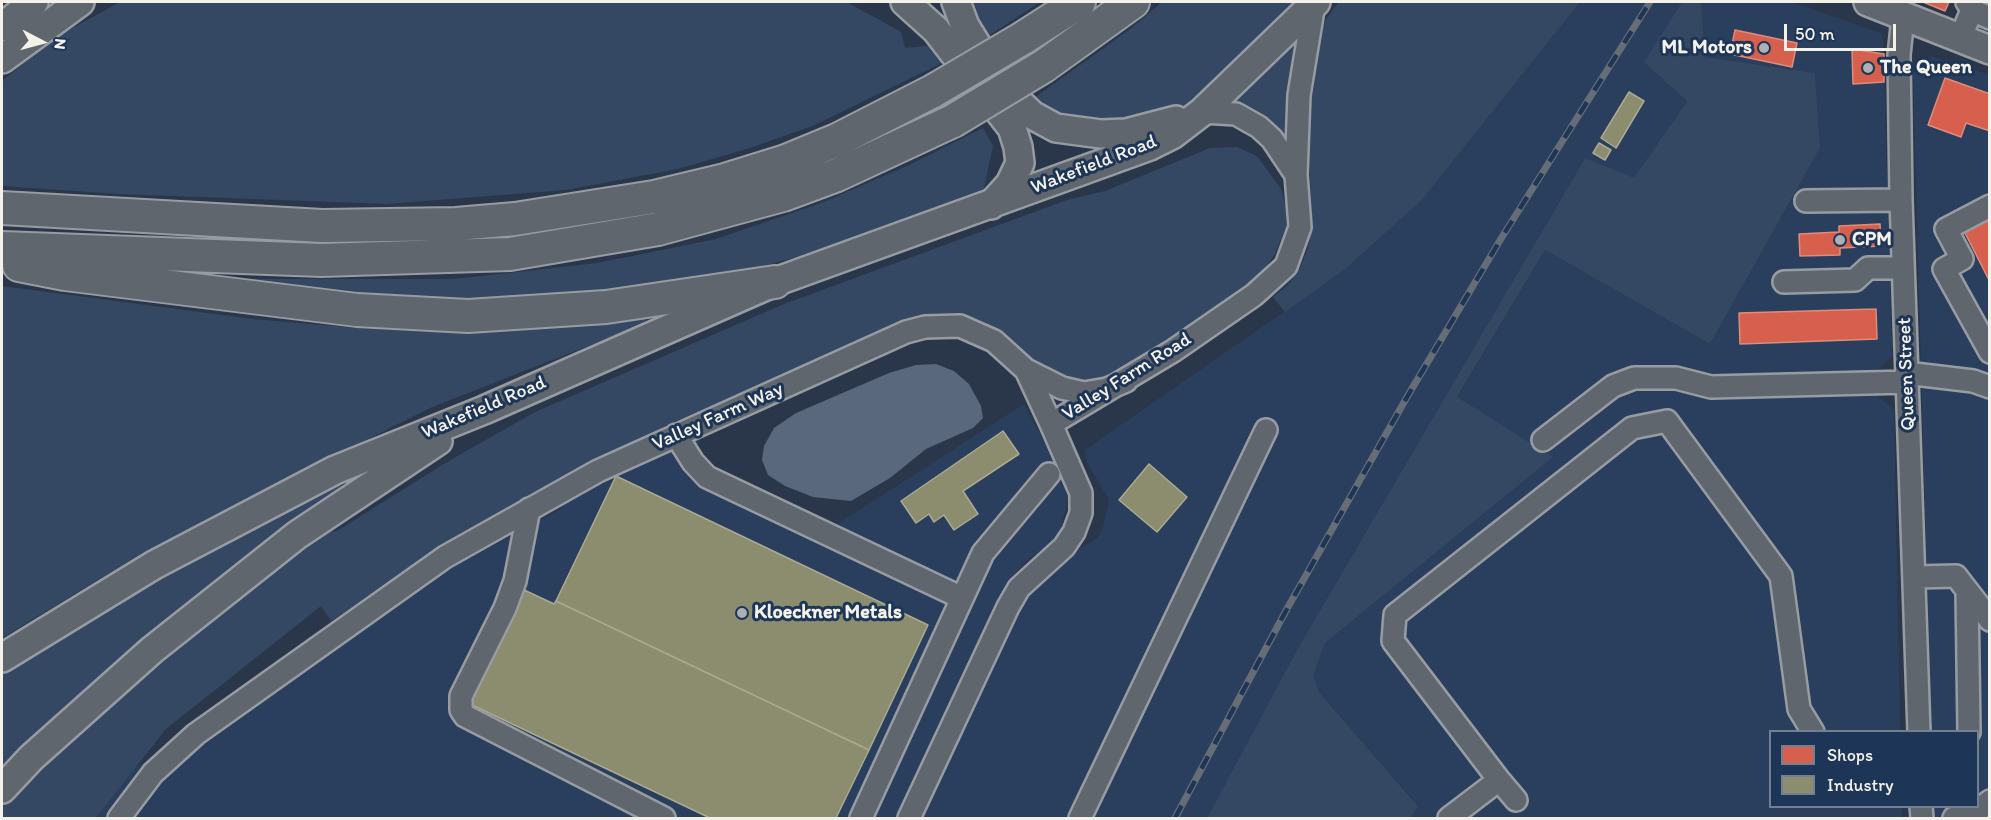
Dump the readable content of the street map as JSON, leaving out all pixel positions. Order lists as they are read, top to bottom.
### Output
{
  "streets": {
    "main road": ["Wakefield Road"],
    "street": ["Queen Street", "Valley Farm Road", "Valley Farm Way"]
  },
  "crossings": [
    ["Wakefield Road", "Valley Farm Road"],
    ["Valley Farm Road", "Valley Farm Way"]
  ],
  "places": [
    "ML Motors",
    "The Queen",
    "CPM",
    "Kloeckner Metals"
  ],
  "legend": ["Shops", "Industry"],
  "scale_bar": "50 m",
  "north": "right"
}
